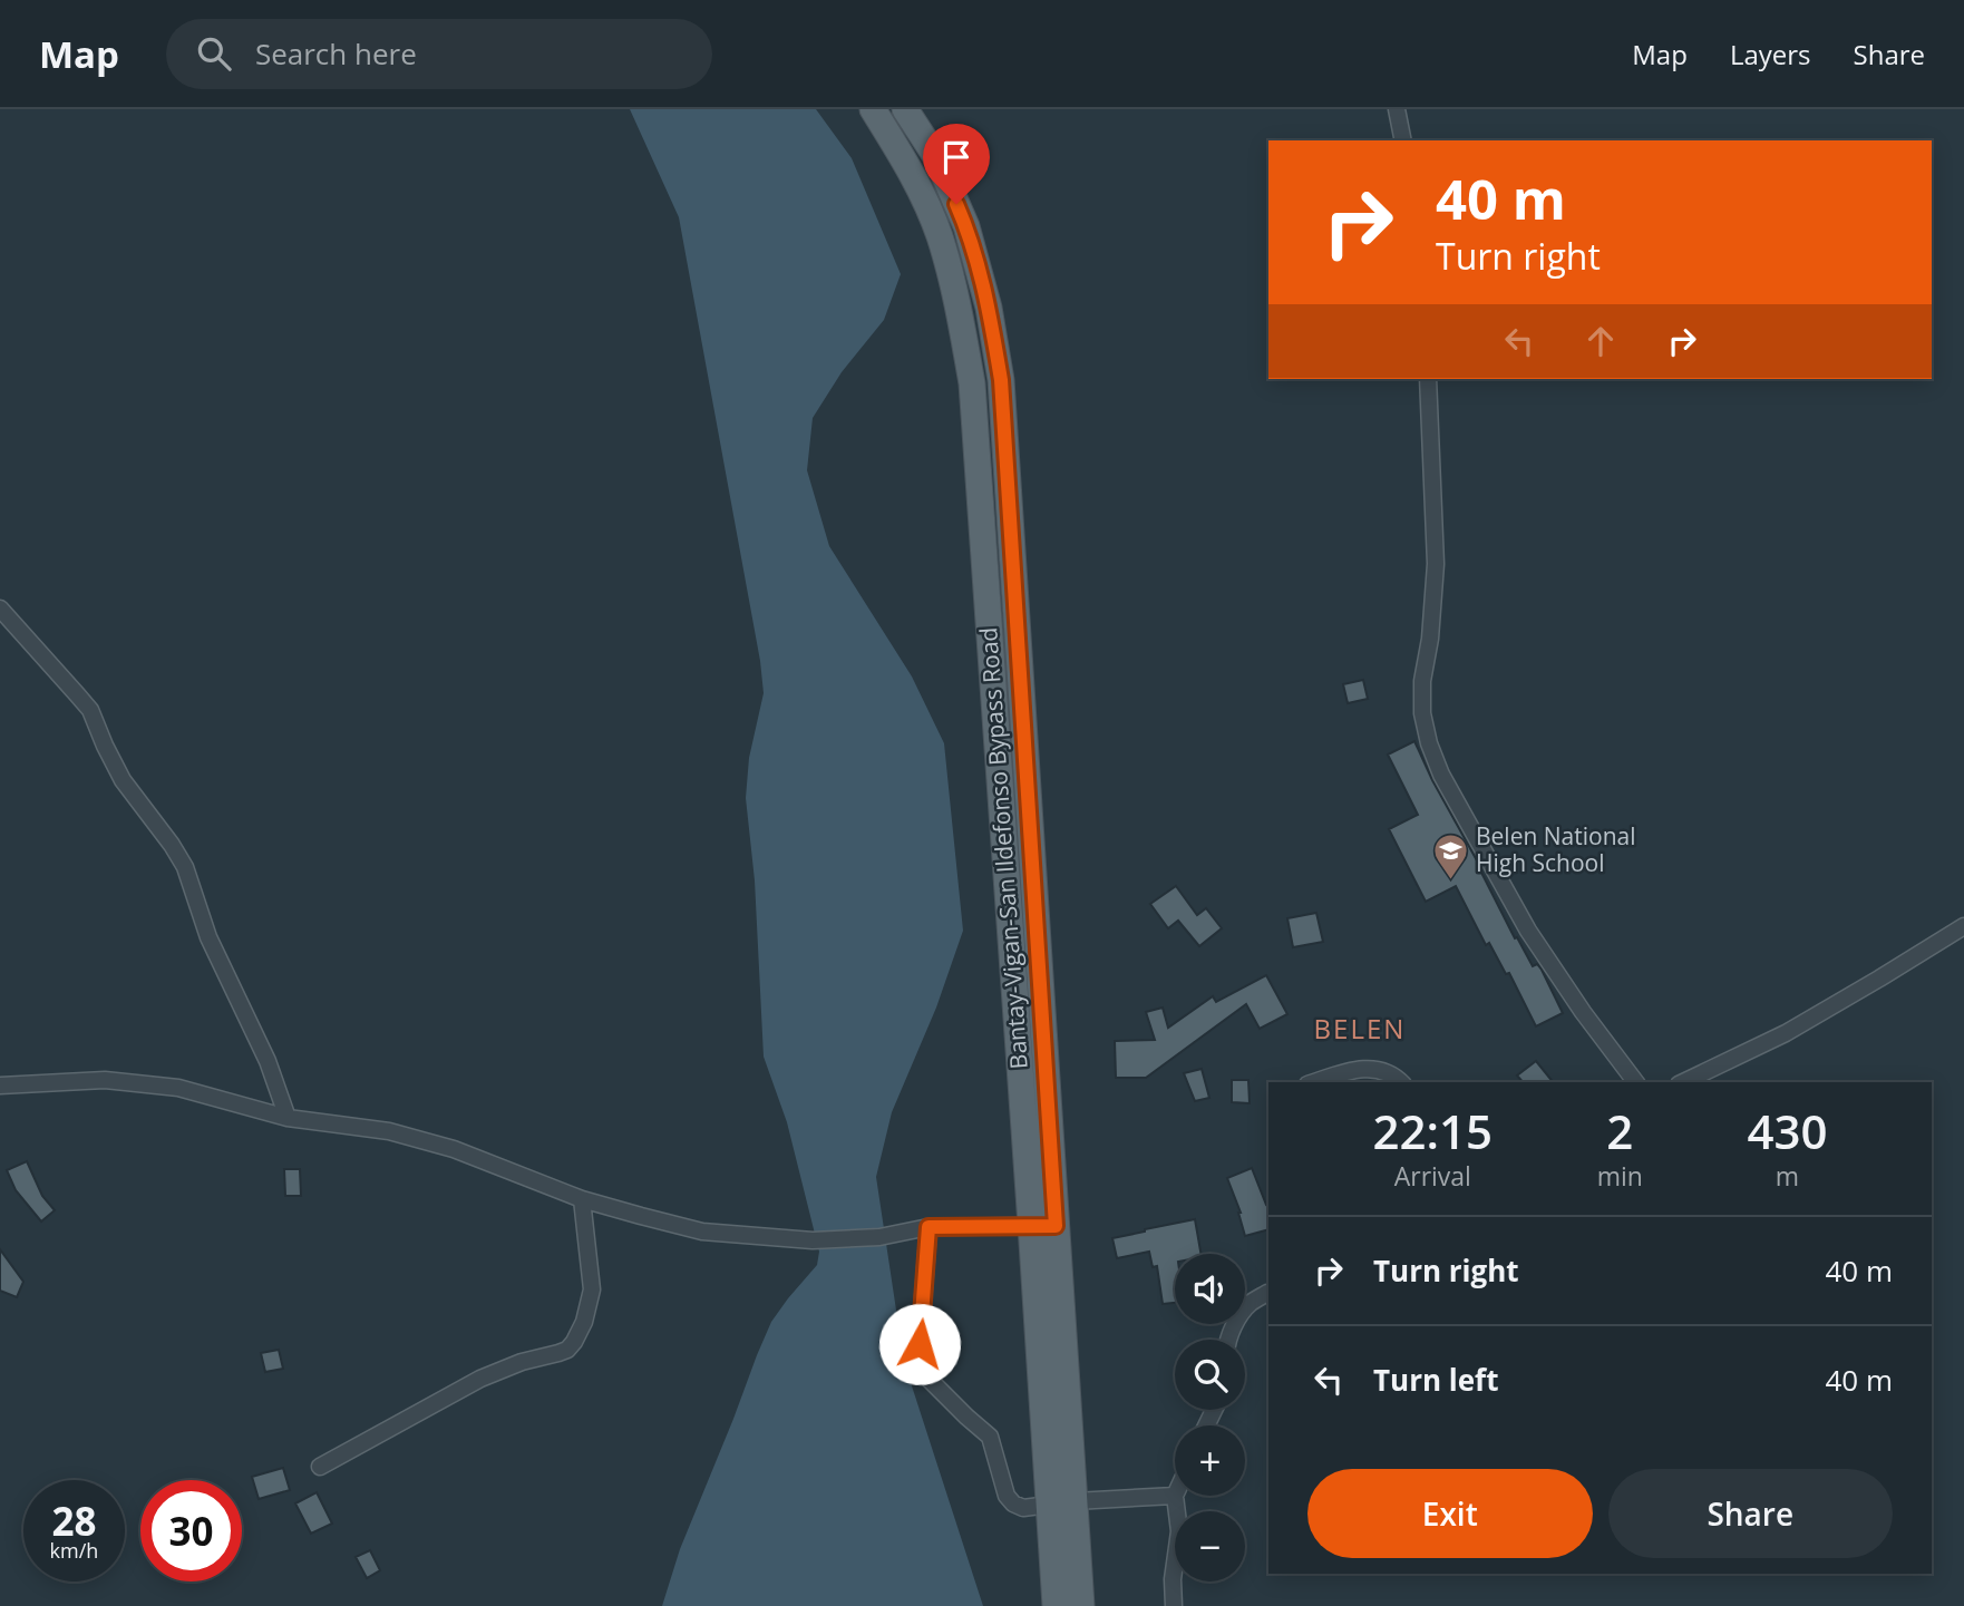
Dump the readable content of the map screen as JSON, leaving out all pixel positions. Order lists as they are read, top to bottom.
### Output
{
  "streets": {
    "main road": ["Bantay-Vigan-San Ildefonso Bypass Road"]
  },
  "districts": ["BELEN"],
  "places": {
    "school or university": ["Belen National High School"]
  },
  "page": {
    "header": "Map",
    "search": "Search here",
    "nav": ["Map", "Layers", "Share"],
    "turn": ["40 m", "Turn right"],
    "eta": [
      "22:15",
      "Arrival",
      "2",
      "min",
      "430",
      "m"
    ],
    "list": [
      {
        "name": "Turn right",
        "value": "40 m"
      },
      {
        "name": "Turn left",
        "value": "40 m"
      }
    ],
    "map_buttons": ["+", "−"],
    "buttons": ["Exit", "Share"],
    "speed": "28 km/h",
    "limit": "30"
  }
}
